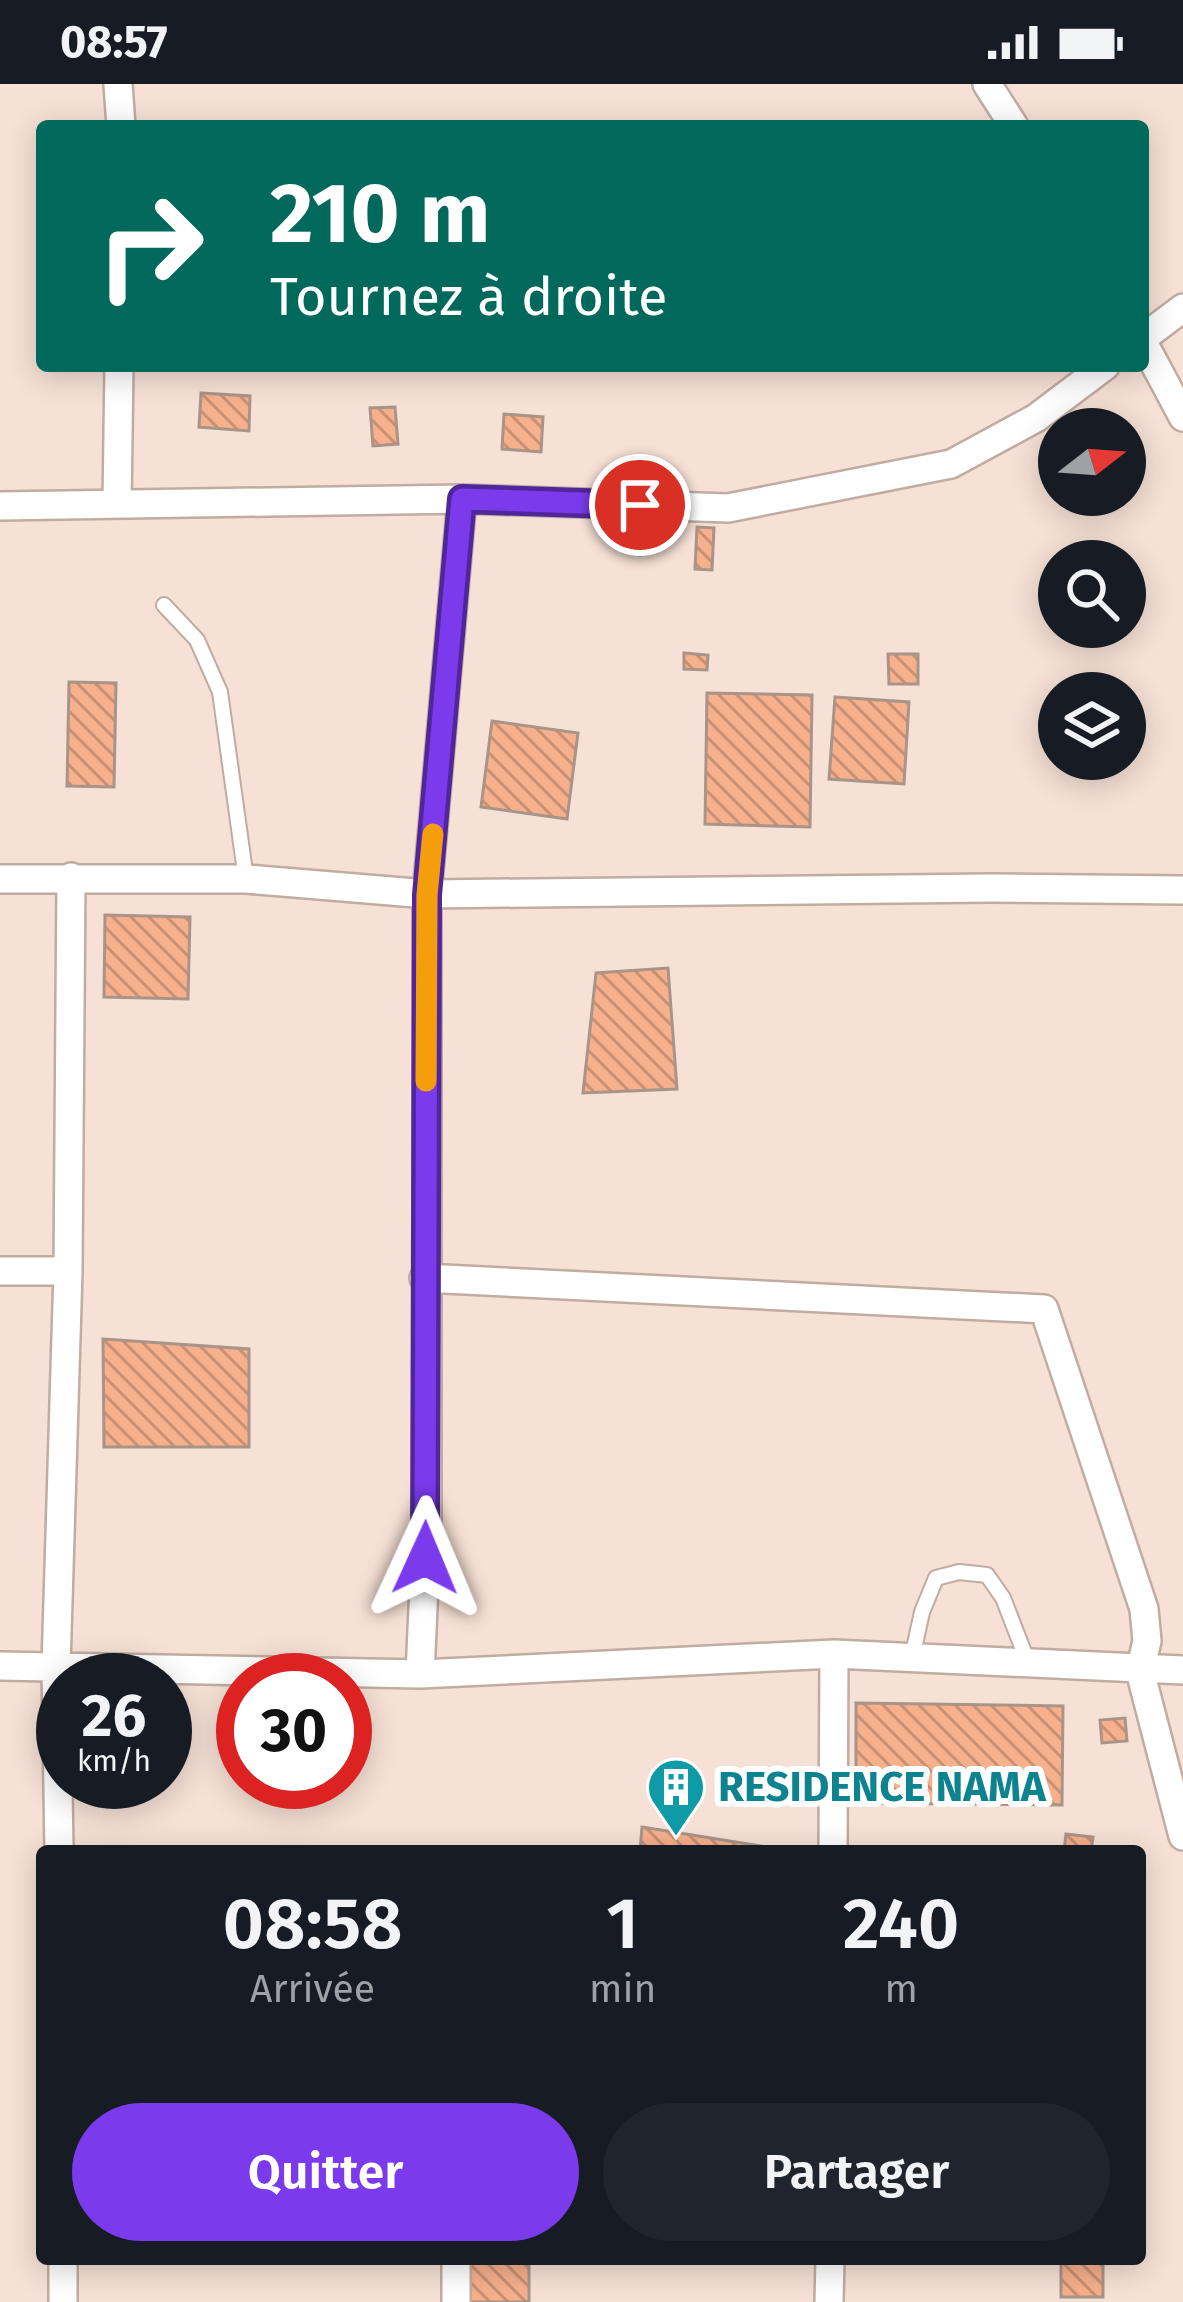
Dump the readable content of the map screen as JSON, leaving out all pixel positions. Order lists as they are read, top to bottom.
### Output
{
  "places": {
    "building": ["RESIDENCE NAMA"]
  },
  "north": "right",
  "page": {
    "status": "08:57",
    "turn": ["210 m", "Tournez à droite"],
    "speed": "26 km/h",
    "limit": "30",
    "eta": [
      "08:58",
      "Arrivée",
      "1",
      "min",
      "240",
      "m"
    ],
    "buttons": ["Quitter", "Partager"]
  }
}
